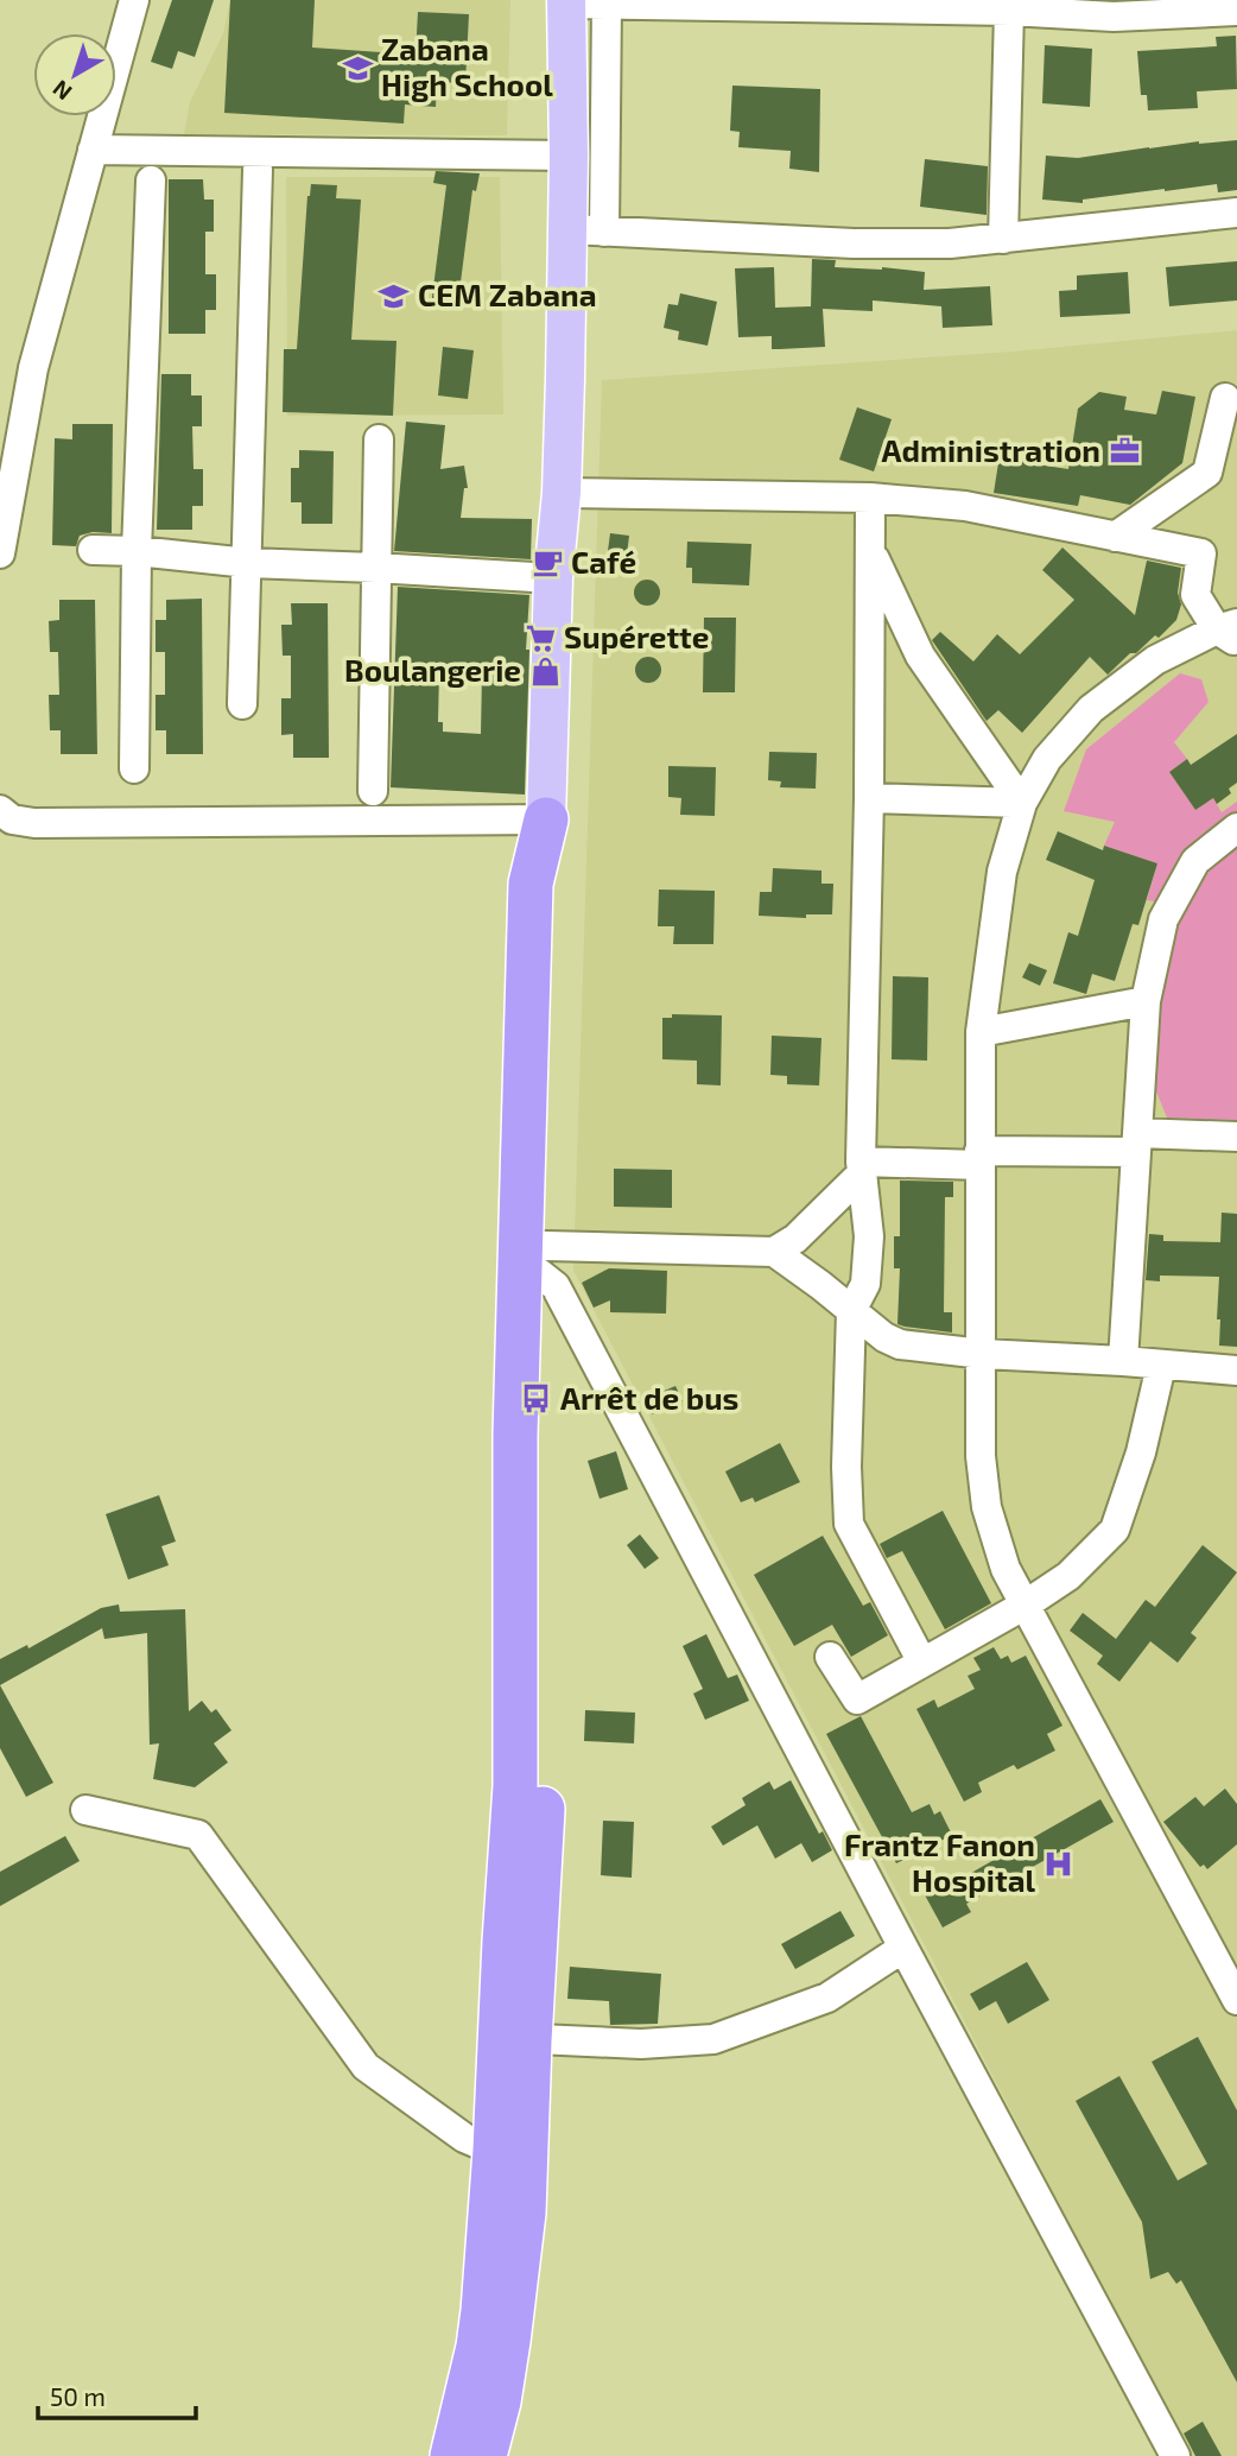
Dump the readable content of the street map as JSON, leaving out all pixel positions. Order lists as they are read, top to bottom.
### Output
{
  "places": {
    "school or university": ["Zabana High School", "CEM Zabana"],
    "office": ["Administration"],
    "cafe": ["Café"],
    "supermarket": ["Supérette"],
    "shop": ["Boulangerie"],
    "bus stop": ["Arrêt de bus"],
    "hospital": ["Frantz Fanon Hospital"]
  },
  "scale_bar": "50 m",
  "north": "bottom left"
}
